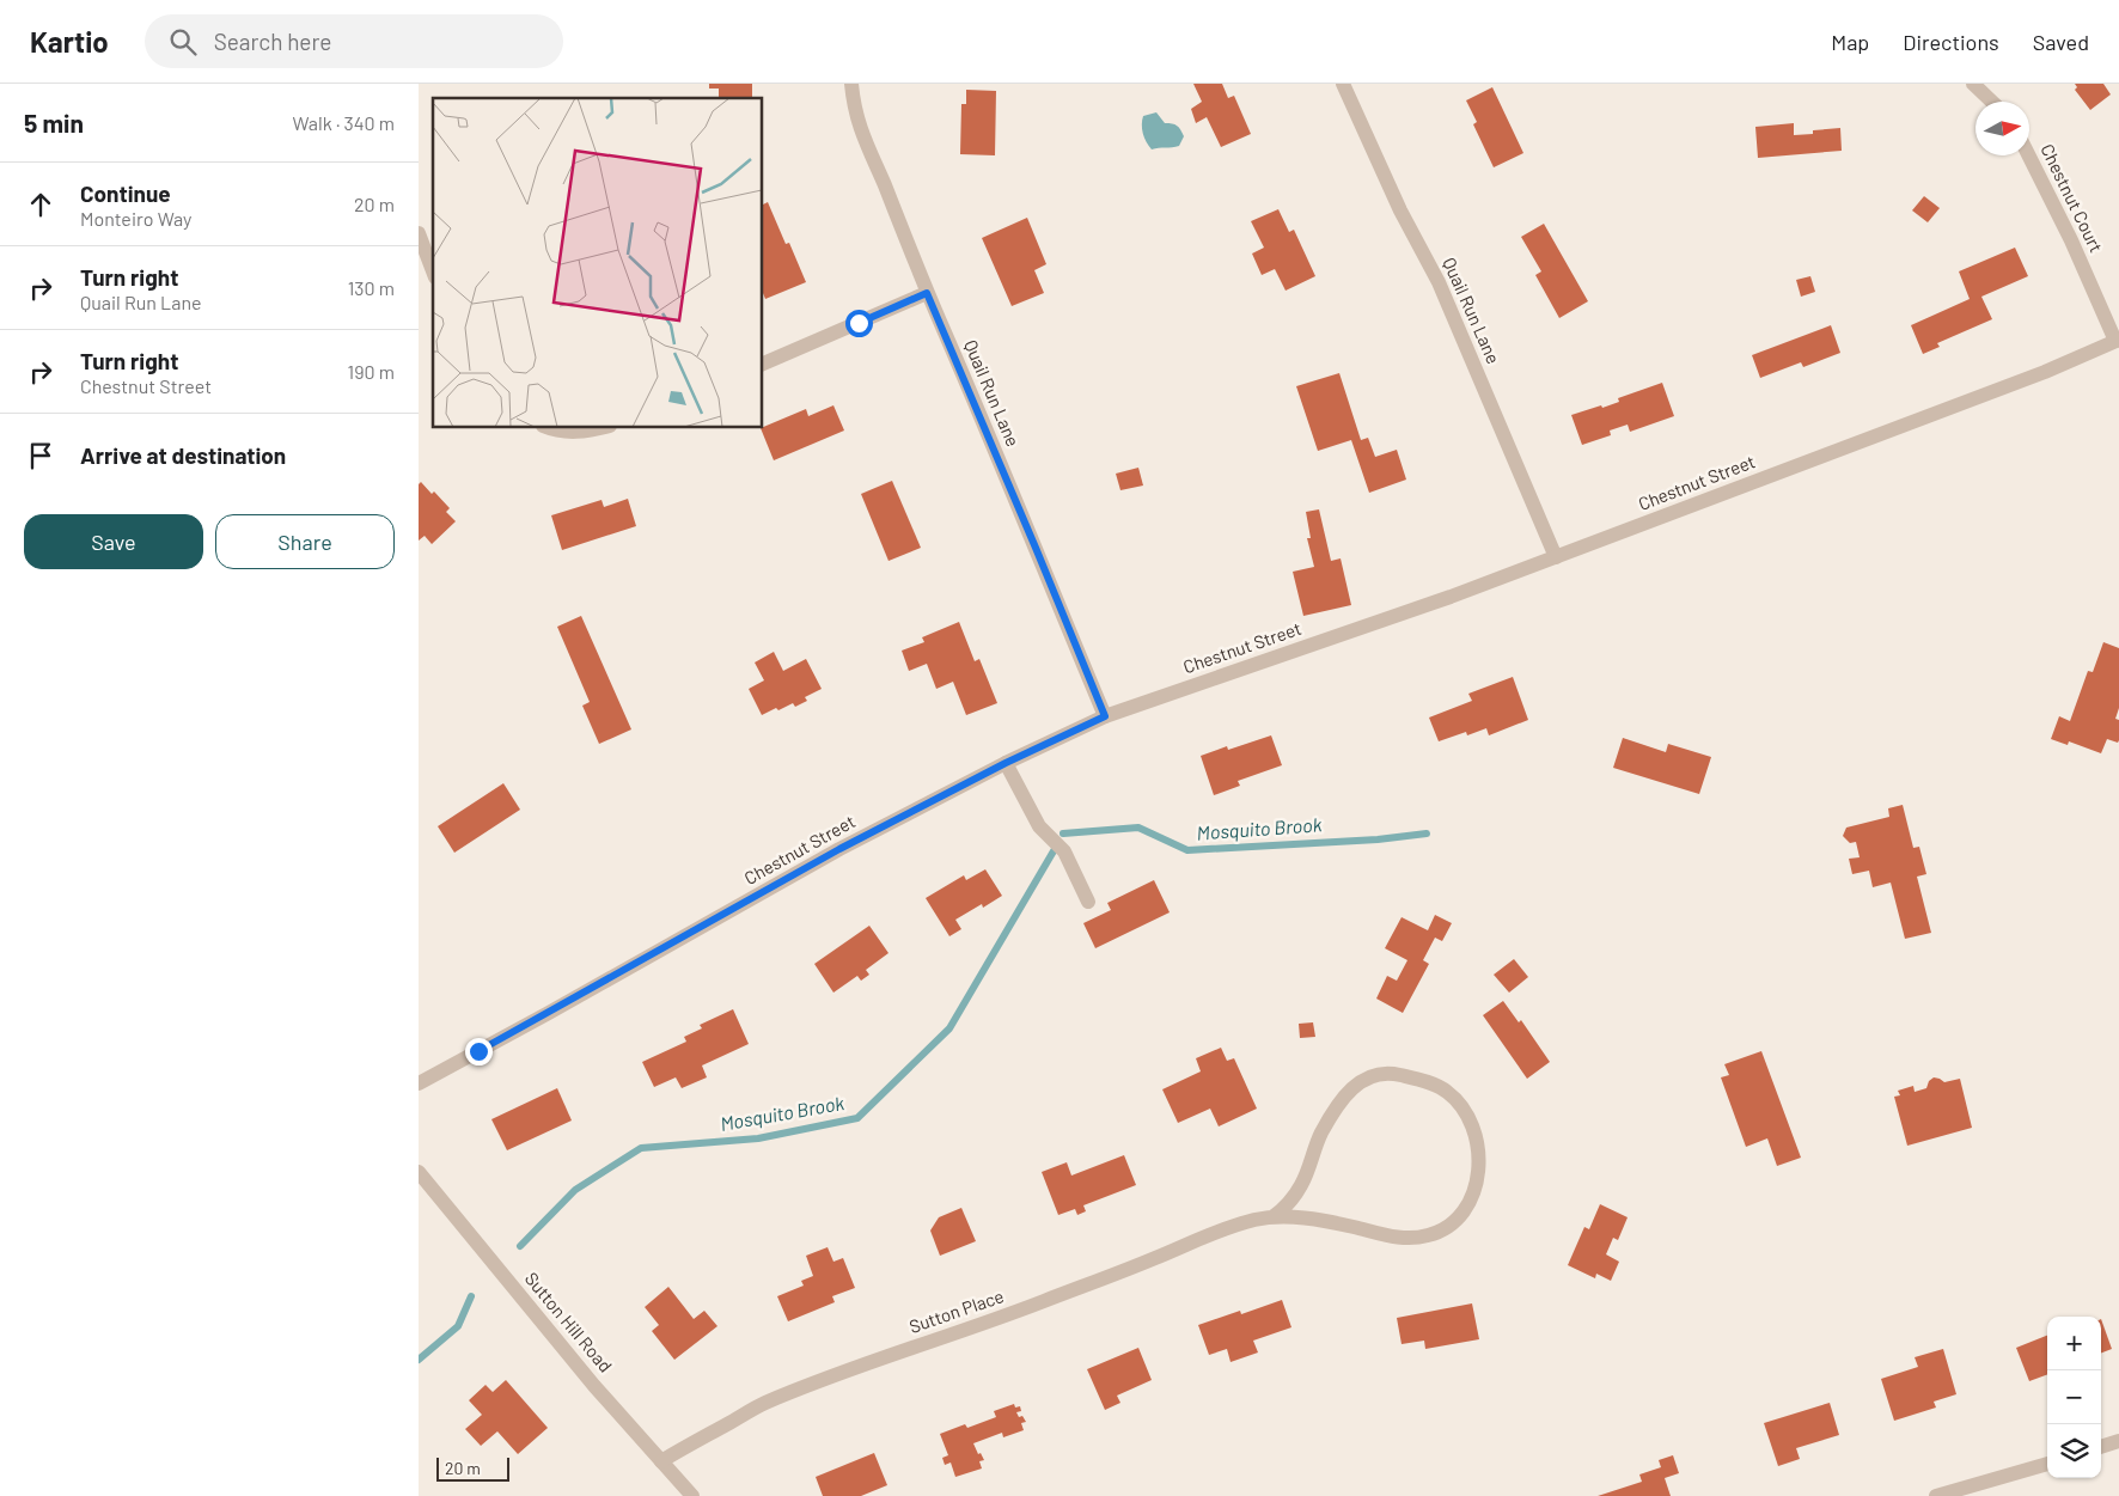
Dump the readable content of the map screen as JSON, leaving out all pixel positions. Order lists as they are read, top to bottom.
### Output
{
  "streets": {
    "street": [
      "Chestnut Court",
      "Quail Run Lane",
      "Chestnut Street",
      "Sutton Place",
      "Sutton Hill Road"
    ]
  },
  "crossings": [
    ["Chestnut Court", "Chestnut Street"],
    ["Quail Run Lane", "Chestnut Street"],
    ["Sutton Place", "Sutton Hill Road"]
  ],
  "water": ["Mosquito Brook"],
  "scale_bar": "20 m",
  "north": "right",
  "page": {
    "header": "Kartio",
    "search": "Search here",
    "nav": ["Map", "Directions", "Saved"],
    "heading": ["5 min", "Walk · 340 m"],
    "list": [
      ["Continue", "Monteiro Way", "20 m"],
      ["Turn right", "Quail Run Lane", "130 m"],
      ["Turn right", "Chestnut Street", "190 m"],
      "Arrive at destination"
    ],
    "buttons": ["Save", "Share"],
    "map_buttons": ["+", "−"],
    "scale": "20 m"
  }
}
